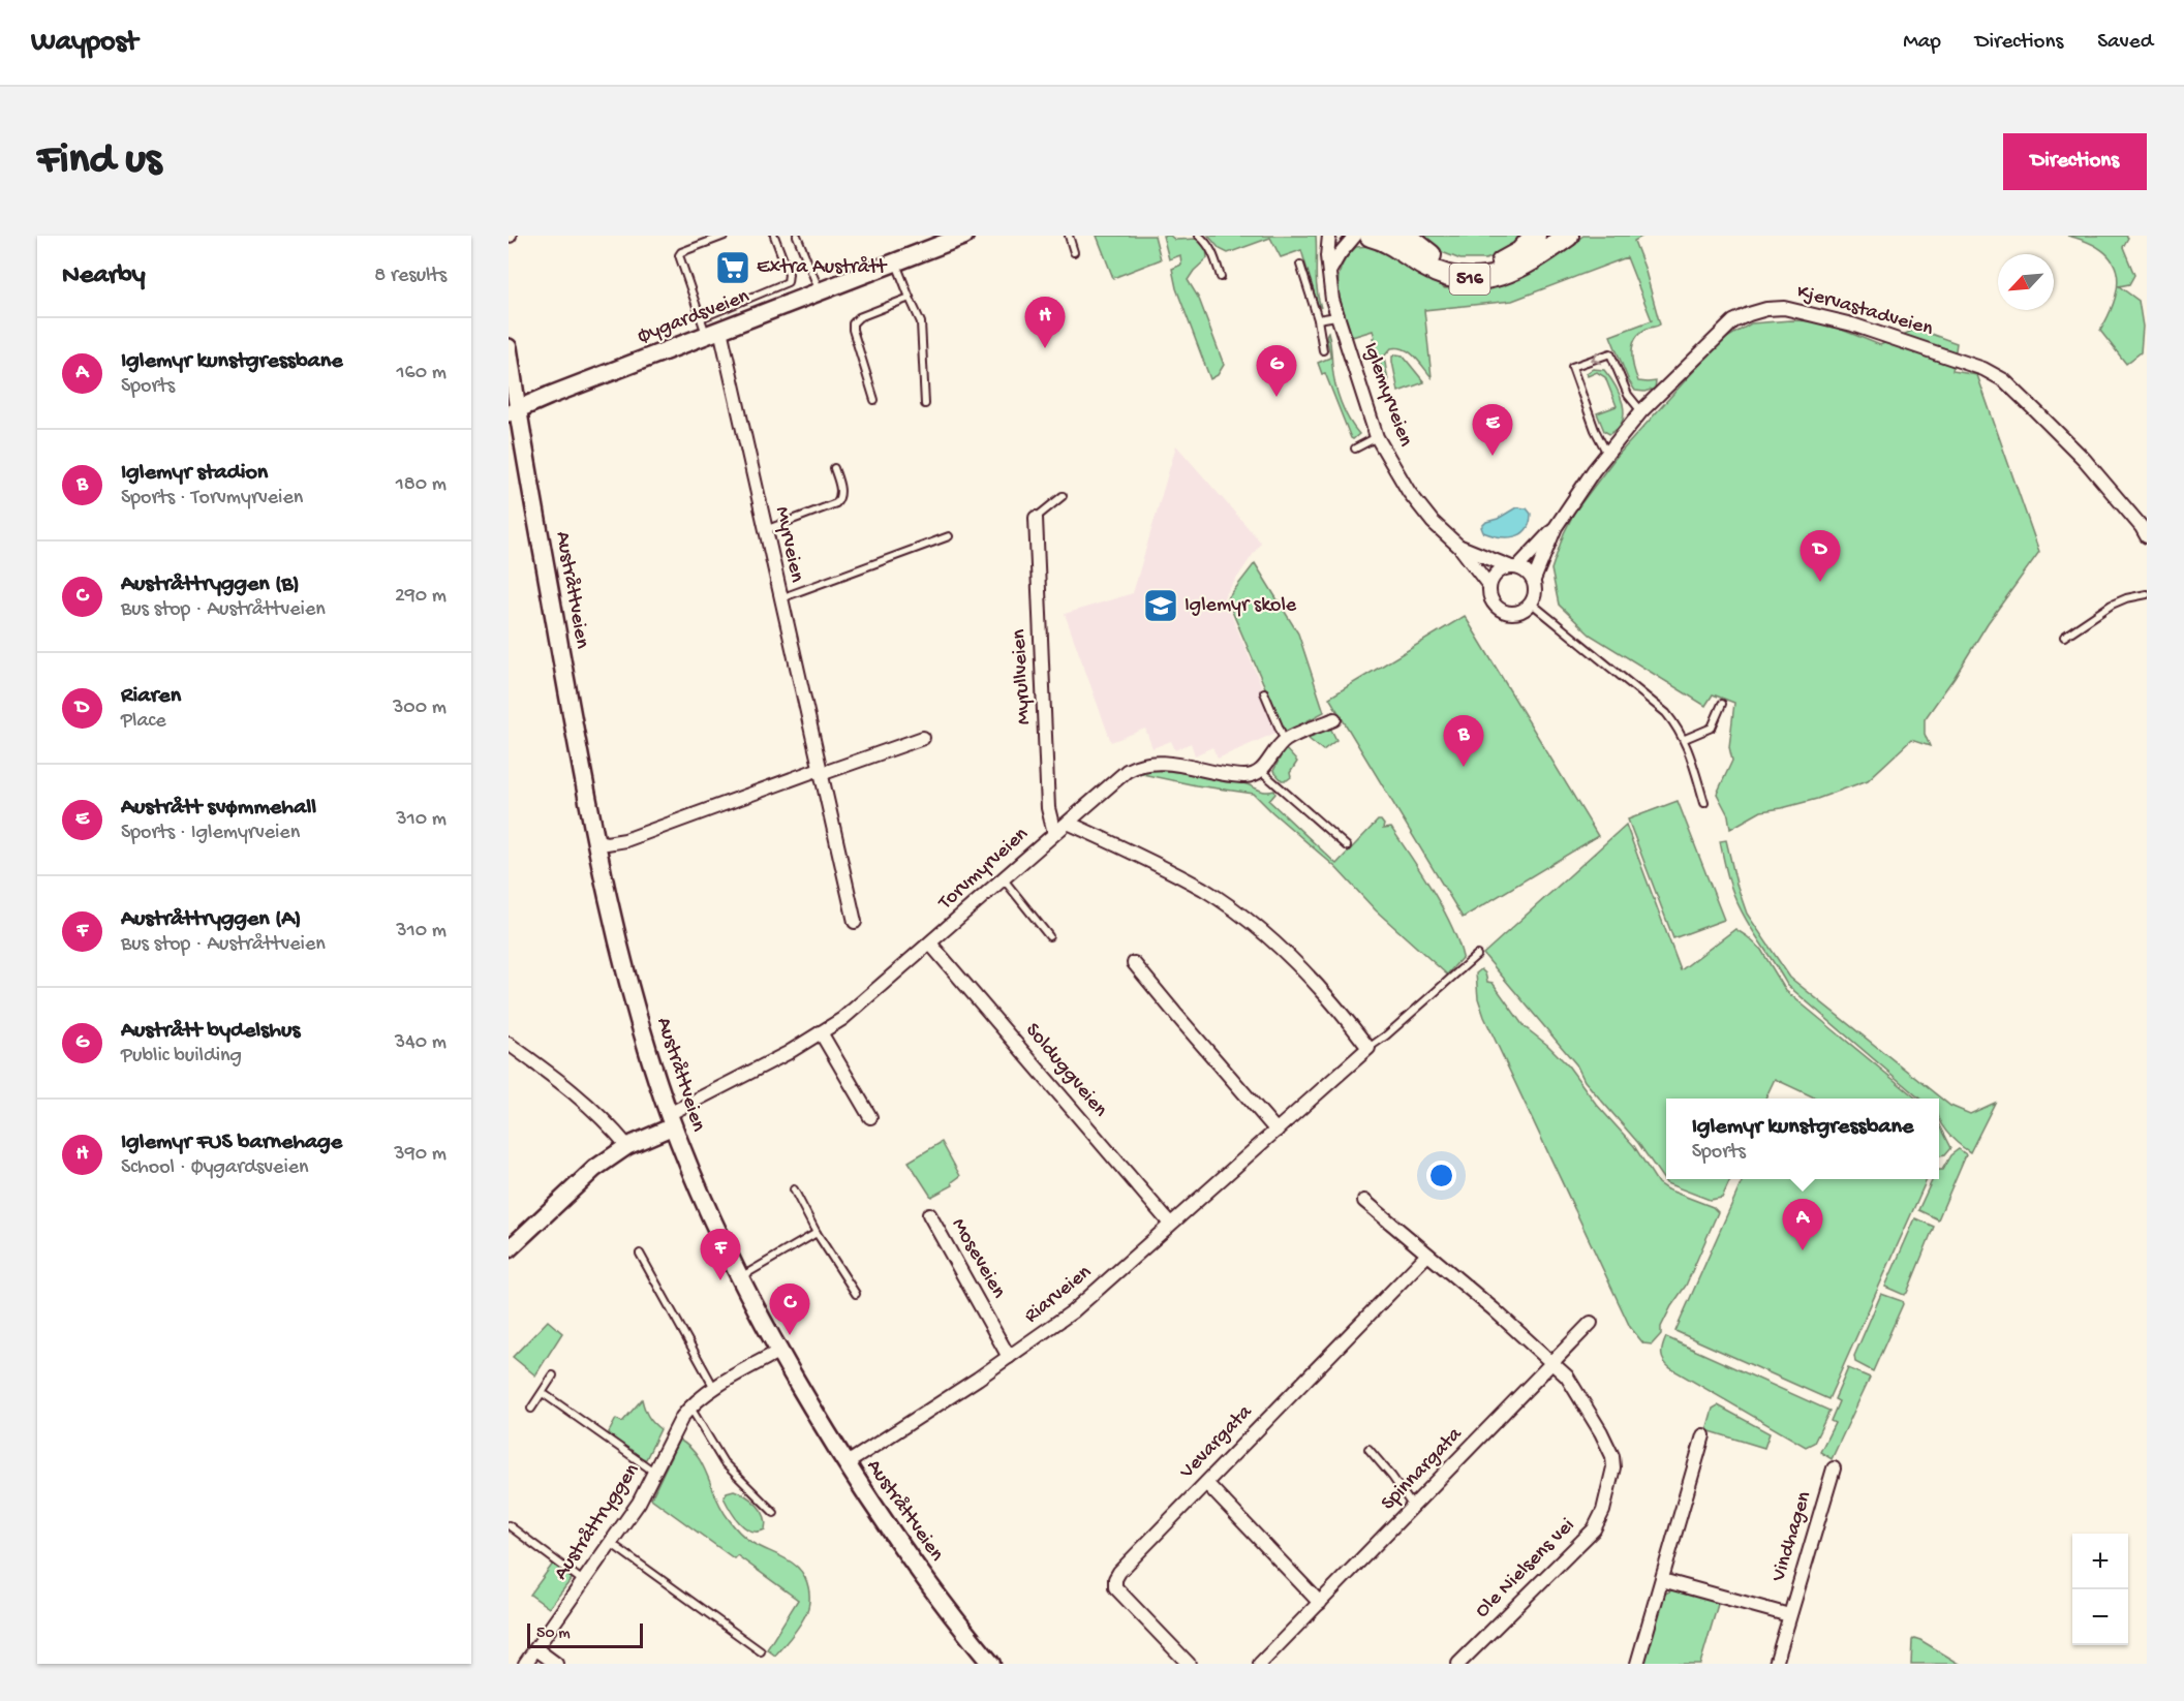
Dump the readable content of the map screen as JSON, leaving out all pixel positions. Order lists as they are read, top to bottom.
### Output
{
  "streets": {
    "main road": ["516", "Øygardsveien", "Austråttveien"],
    "street": [
      "Kjervastadveien",
      "Iglemyrveien",
      "Myrveien",
      "Myrullveien",
      "Torvmyrveien",
      "Solduggveien",
      "Moseveien",
      "Riarveien",
      "Vevargata",
      "Spinnargata",
      "Austråttryggen",
      "Vindhagen",
      "Ole Nielsens vei"
    ]
  },
  "crossings": [
    ["Kjervastadveien", "Iglemyrveien"],
    ["Øygardsveien", "Myrveien"],
    ["Øygardsveien", "Austråttveien"],
    ["Austråttveien", "Torvmyrveien"],
    ["Austråttveien", "Riarveien"],
    ["Austråttveien", "Austråttryggen"],
    ["Myrullveien", "Torvmyrveien"],
    ["Torvmyrveien", "Solduggveien"],
    ["Solduggveien", "Riarveien"],
    ["Moseveien", "Riarveien"],
    ["Spinnargata", "Ole Nielsens vei"]
  ],
  "places": {
    "supermarket": ["Extra Austrått"],
    "school or university": ["Iglemyr skole"]
  },
  "scale_bar": "50 m",
  "north": "bottom left",
  "page": {
    "header": "Waypost",
    "nav": ["Map", "Directions", "Saved"],
    "buttons": "Directions",
    "title": "Find us",
    "heading": ["Nearby", "8 results"],
    "pins": [
      "H",
      "G",
      "E",
      "D",
      "B",
      "A",
      "F",
      "C"
    ],
    "list": [
      {
        "mark": "A",
        "name": "Iglemyr kunstgressbane",
        "note": "Sports",
        "value": "160 m"
      },
      {
        "mark": "B",
        "name": "Iglemyr stadion",
        "note": "Sports · Torvmyrveien",
        "value": "180 m"
      },
      {
        "mark": "C",
        "name": "Austråttryggen (B)",
        "note": "Bus stop · Austråttveien",
        "value": "290 m"
      },
      {
        "mark": "D",
        "name": "Riaren",
        "note": "Place",
        "value": "300 m"
      },
      {
        "mark": "E",
        "name": "Austrått svømmehall",
        "note": "Sports · Iglemyrveien",
        "value": "310 m"
      },
      {
        "mark": "F",
        "name": "Austråttryggen (A)",
        "note": "Bus stop · Austråttveien",
        "value": "310 m"
      },
      {
        "mark": "G",
        "name": "Austrått bydelshus",
        "note": "Public building",
        "value": "340 m"
      },
      {
        "mark": "H",
        "name": "Iglemyr FUS barnehage",
        "note": "School · Øygardsveien",
        "value": "390 m"
      }
    ],
    "popup": ["Iglemyr kunstgressbane", "Sports"],
    "map_buttons": ["+", "−"],
    "scale": "50 m"
  }
}
